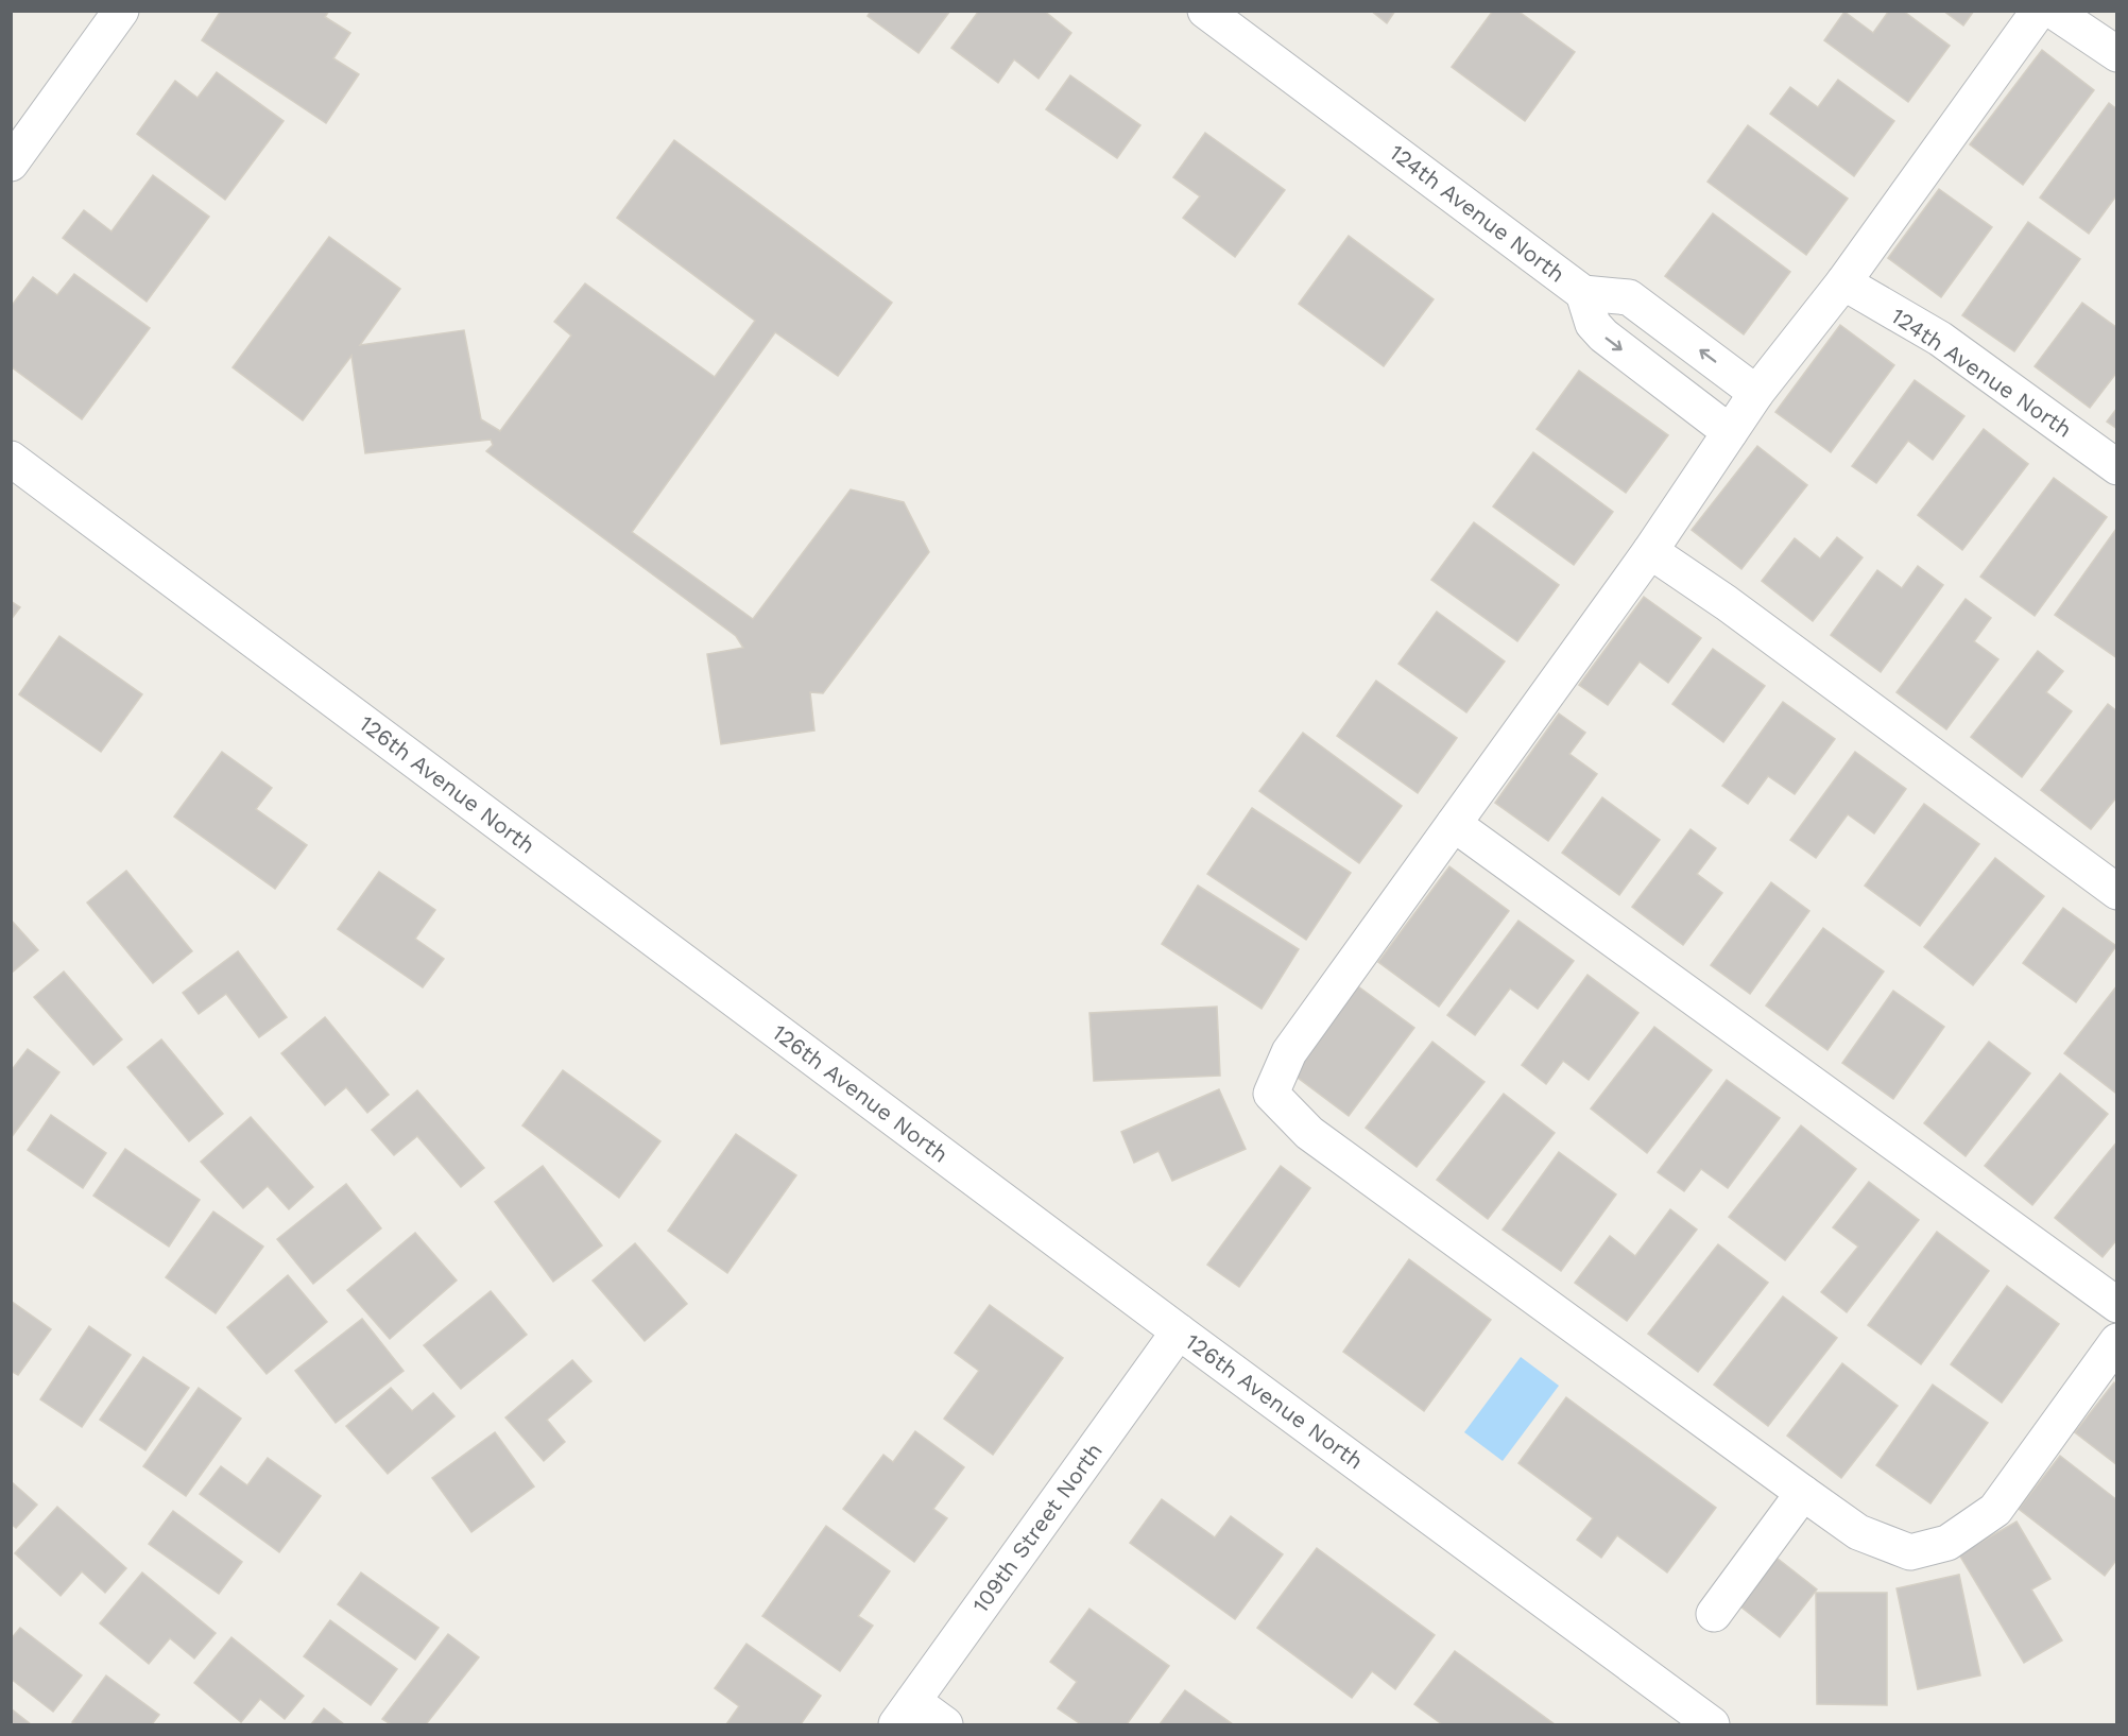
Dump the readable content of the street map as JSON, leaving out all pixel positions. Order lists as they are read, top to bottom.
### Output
{
  "streets": {
    "street": ["124th Avenue North", "126th Avenue North", "109th Street North"]
  },
  "crossings": [
    ["126th Avenue North", "109th Street North"]
  ]
}
